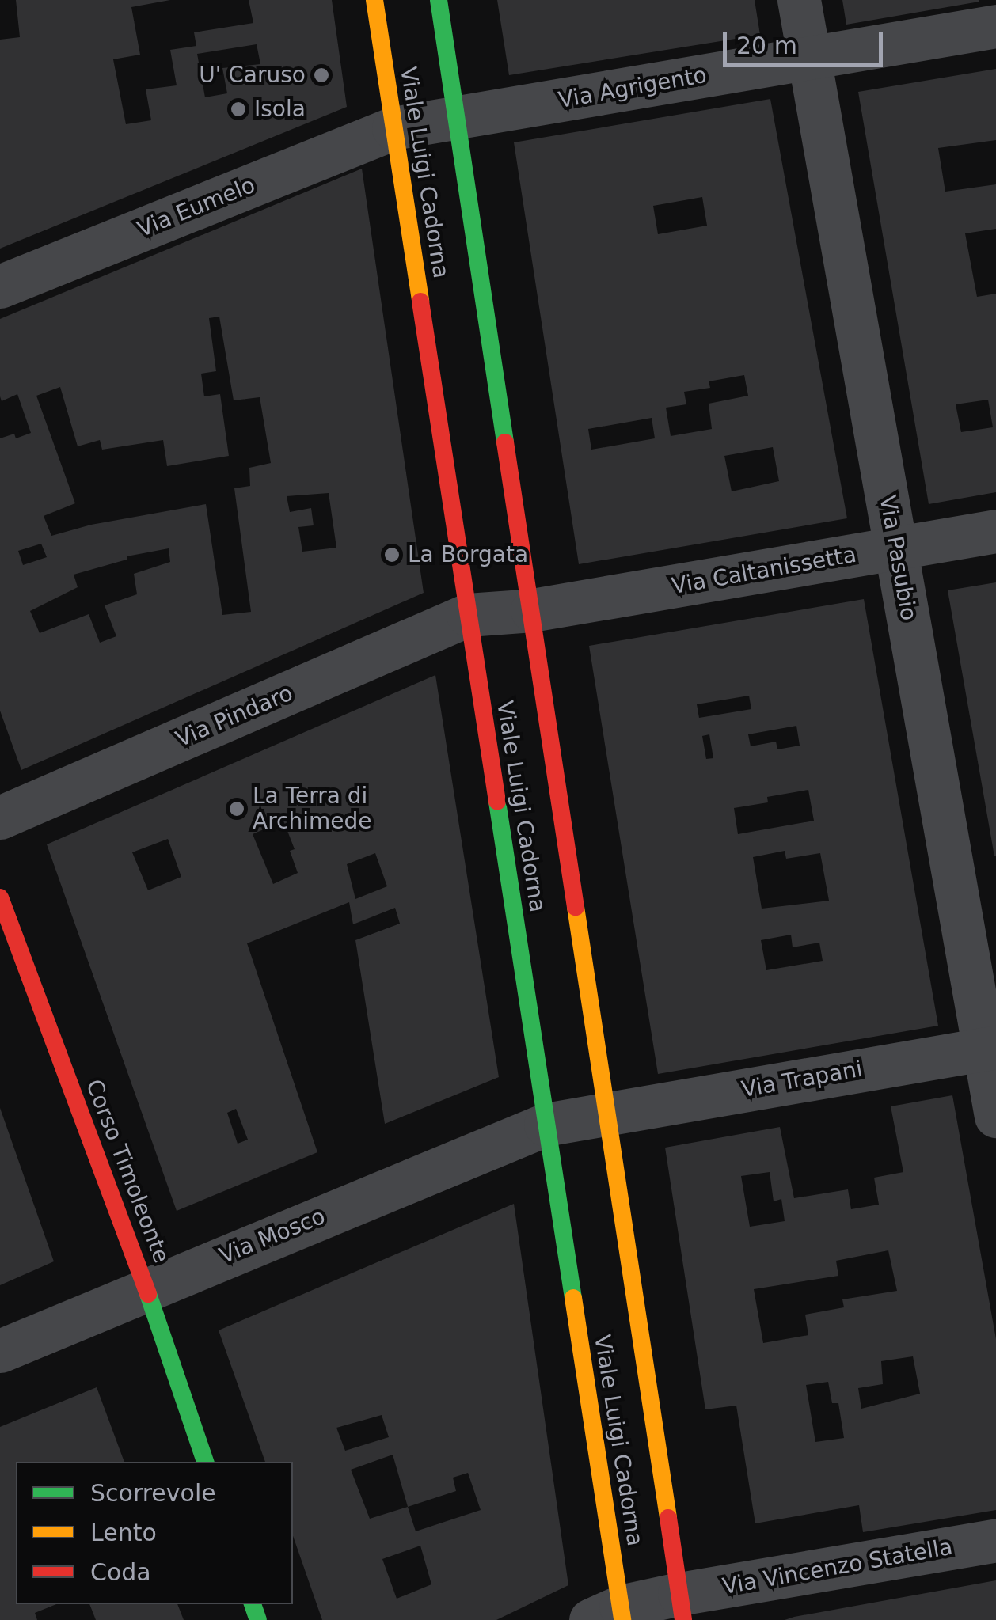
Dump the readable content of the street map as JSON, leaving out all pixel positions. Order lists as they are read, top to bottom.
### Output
{
  "streets": {
    "main road": ["Viale Luigi Cadorna", "Corso Timoleonte"],
    "street": [
      "Via Agrigento",
      "Via Eumelo",
      "Via Pasubio",
      "Via Caltanissetta",
      "Via Pindaro",
      "Via Trapani",
      "Via Mosco",
      "Via Vincenzo Statella"
    ]
  },
  "crossings": [
    ["Via Agrigento", "Viale Luigi Cadorna"],
    ["Via Agrigento", "Via Eumelo"],
    ["Via Agrigento", "Via Pasubio"],
    ["Viale Luigi Cadorna", "Via Eumelo"],
    ["Viale Luigi Cadorna", "Via Caltanissetta"],
    ["Viale Luigi Cadorna", "Via Pindaro"],
    ["Viale Luigi Cadorna", "Via Trapani"],
    ["Viale Luigi Cadorna", "Via Mosco"],
    ["Viale Luigi Cadorna", "Via Vincenzo Statella"],
    ["Via Pasubio", "Via Caltanissetta"],
    ["Via Pasubio", "Via Trapani"],
    ["Via Caltanissetta", "Via Pindaro"],
    ["Via Trapani", "Via Mosco"],
    ["Corso Timoleonte", "Via Mosco"]
  ],
  "places": [
    "U' Caruso",
    "Isola",
    "La Borgata",
    "La Terra di Archimede"
  ],
  "legend": ["Scorrevole", "Lento", "Coda"],
  "scale_bar": "20 m"
}
